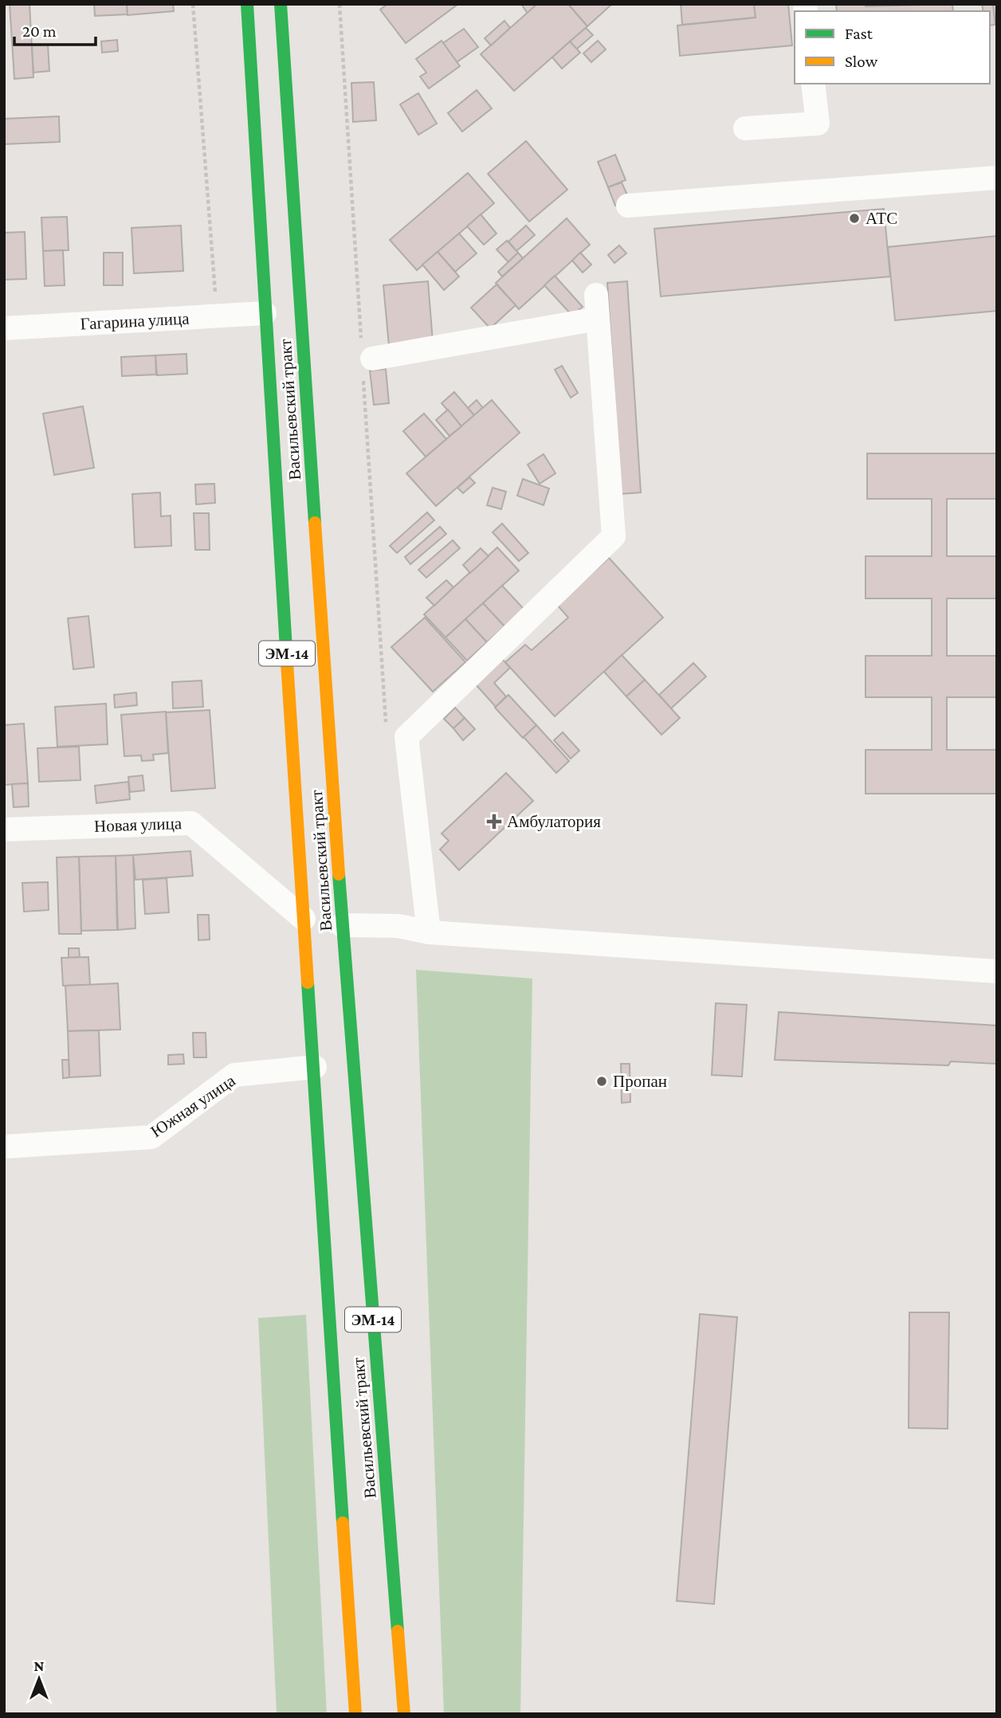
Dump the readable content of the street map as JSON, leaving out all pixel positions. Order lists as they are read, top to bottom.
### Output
{
  "streets": {
    "main road": ["Васильевский тракт", "ЭМ-14"],
    "street": ["Гагарина улица", "Новая улица", "Южная улица"]
  },
  "crossings": [
    ["Гагарина улица", "Васильевский тракт"],
    ["Васильевский тракт", "Новая улица"],
    ["Васильевский тракт", "Южная улица"]
  ],
  "places": {
    "other": ["АТС", "Пропан"],
    "health": ["Амбулатория"]
  },
  "legend": ["Fast", "Slow"],
  "scale_bar": "20 m",
  "north": "top"
}
